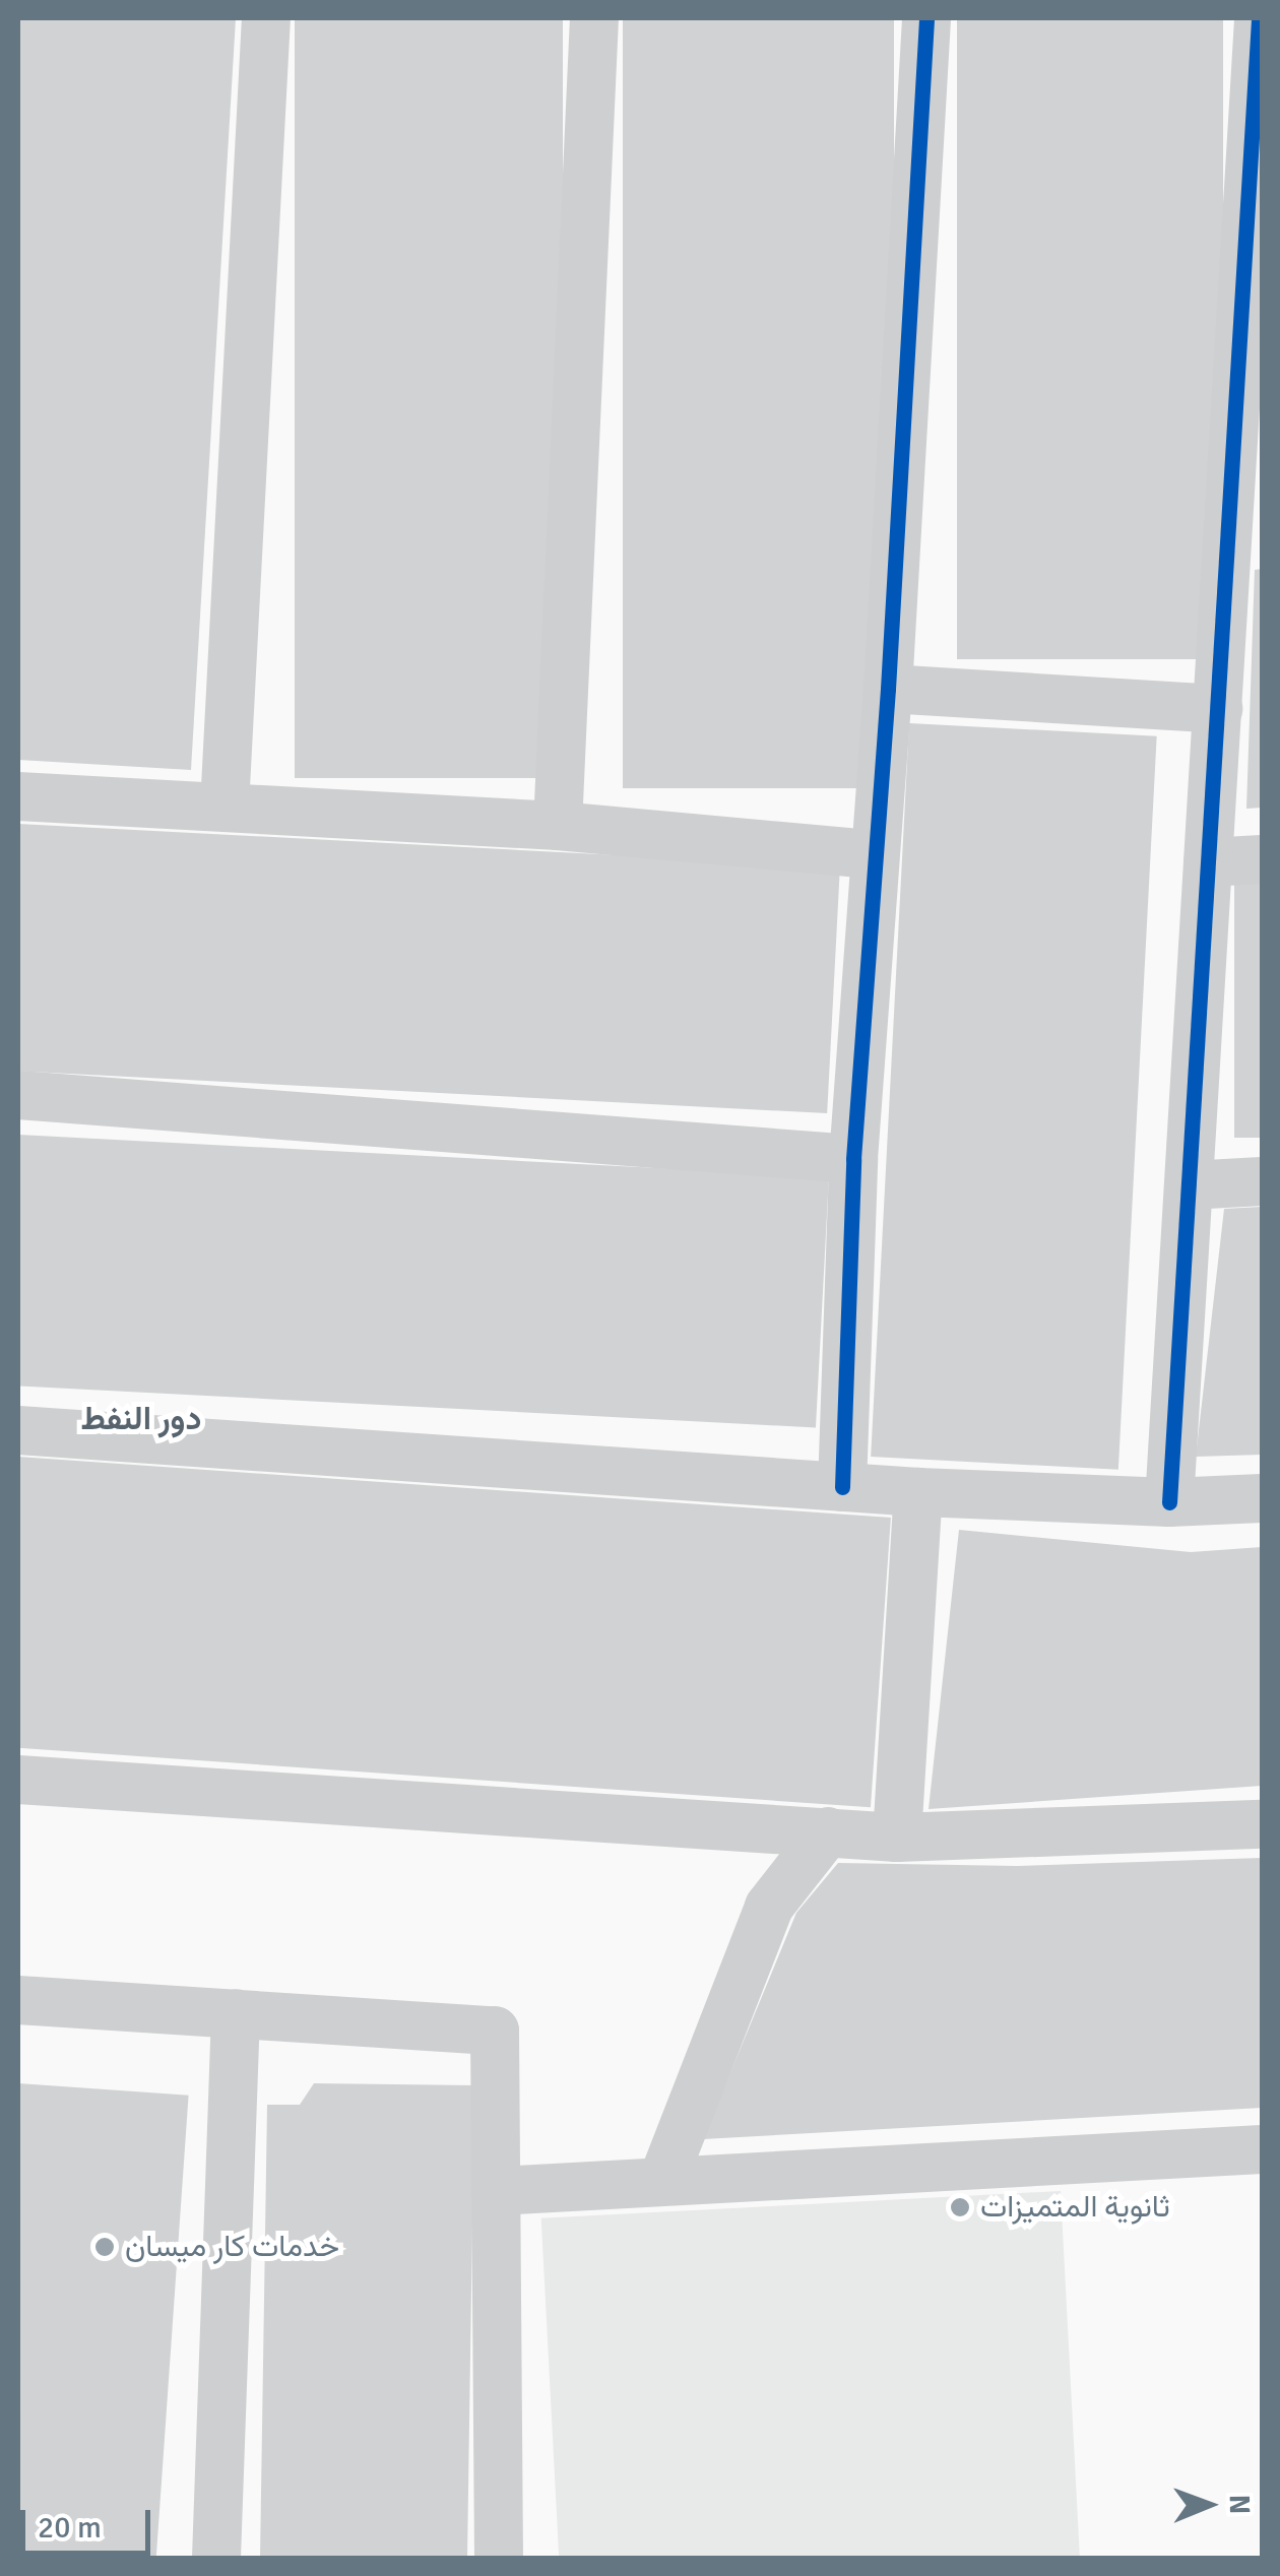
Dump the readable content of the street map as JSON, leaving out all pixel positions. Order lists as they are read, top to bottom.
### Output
{
  "districts": ["دور النفط"],
  "places": ["ثانوية المتميزات", "خدمات كار ميسان"],
  "scale_bar": "20 m",
  "north": "right"
}
